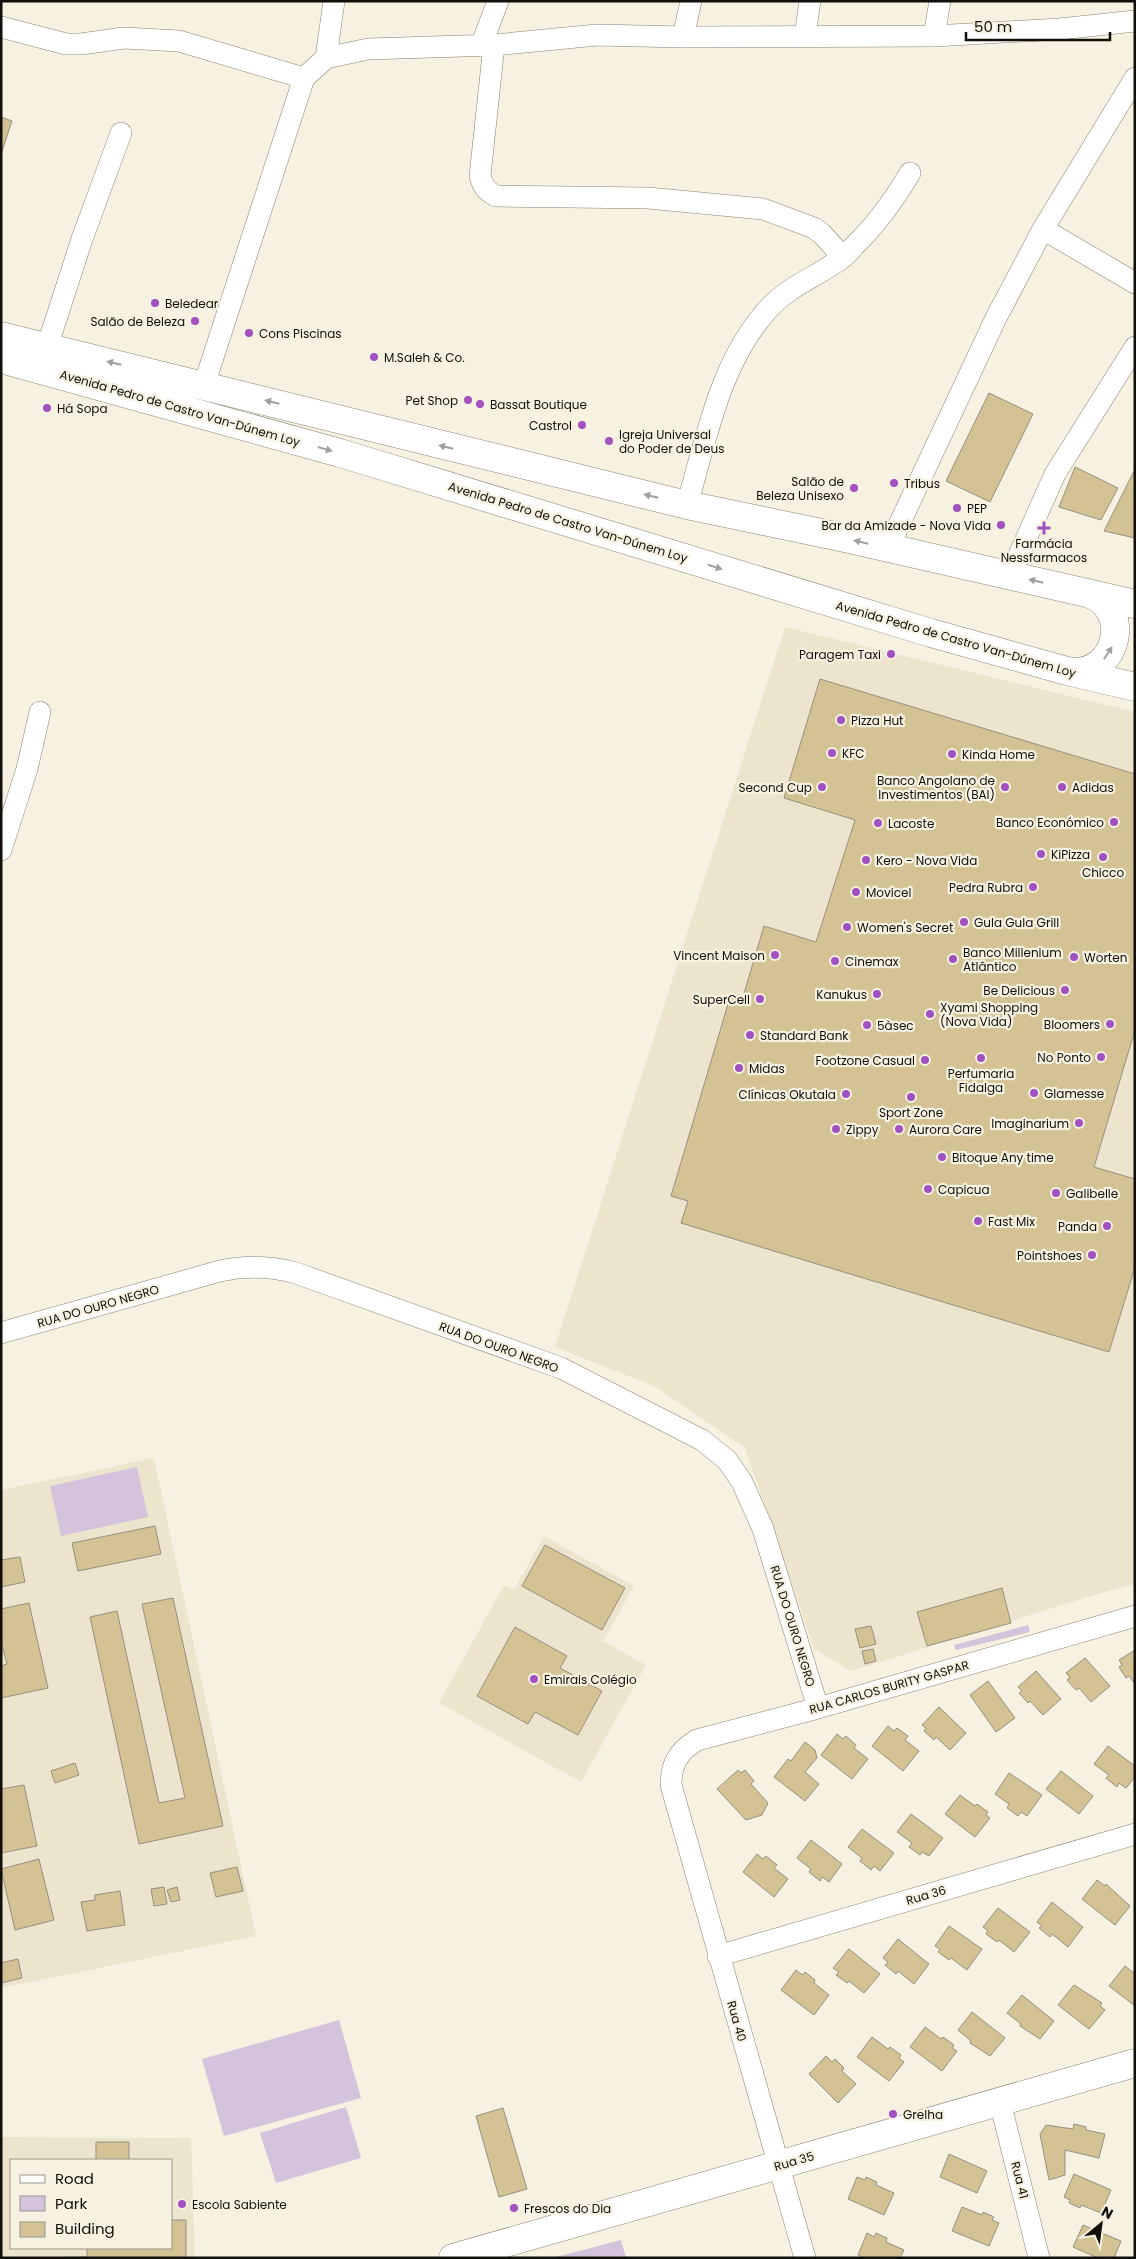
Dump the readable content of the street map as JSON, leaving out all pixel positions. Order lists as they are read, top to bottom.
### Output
{
  "streets": {
    "main road": ["Avenida Pedro de Castro Van-Dúnem Loy", "Rua 35"],
    "street": [
      "RUA DO OURO NEGRO",
      "RUA CARLOS BURITY GASPAR",
      "Rua 36",
      "Rua 40",
      "Rua 41"
    ]
  },
  "crossings": [
    ["RUA DO OURO NEGRO", "RUA CARLOS BURITY GASPAR"],
    ["RUA CARLOS BURITY GASPAR", "Rua 40"],
    ["Rua 36", "Rua 40"],
    ["Rua 40", "Rua 35"],
    ["Rua 35", "Rua 41"]
  ],
  "places": {
    "other": [
      "Beledear",
      "Salão de Beleza",
      "Cons Piscinas",
      "M.Saleh & Co.",
      "Pet Shop",
      "Bassat Boutique",
      "Há Sopa",
      "Castrol",
      "Igreja Universal do Poder de Deus",
      "Tribus",
      "Salão de Beleza Unisexo",
      "PEP",
      "Bar da Amizade - Nova Vida",
      "Paragem Taxi",
      "Pizza Hut",
      "KFC",
      "Kinda Home",
      "Second Cup",
      "Banco Angolano de Investimentos (BAI)",
      "Adidas",
      "Banco Económico",
      "Lacoste",
      "KiPizza",
      "Chicco",
      "Kero - Nova Vida",
      "Pedra Rubra",
      "Movicel",
      "Gula Gula Grill",
      "Women's Secret",
      "Vincent Maison",
      "Worten",
      "Banco Millenium Atlântico",
      "Cinemax",
      "Be Delicious",
      "Kanukus",
      "SuperCell",
      "Xyami Shopping (Nova Vida)",
      "Bloomers",
      "5àsec",
      "Standard Bank",
      "No Ponto",
      "Perfumaria Fidalga",
      "Footzone Casual",
      "Midas",
      "Glamesse",
      "Clínicas Okutala",
      "Sport Zone",
      "Imaginarium",
      "Zippy",
      "Aurora Care",
      "Bitoque Any time",
      "Capicua",
      "Galibelle",
      "Fast Mix",
      "Panda",
      "Pointshoes",
      "Emirais Colégio",
      "Grelha",
      "Escola Sabiente",
      "Frescos do Dia"
    ],
    "health": ["Farmácia Nessfarmacos"]
  },
  "legend": ["Road", "Park", "Building"],
  "scale_bar": "50 m",
  "north": "top right"
}
